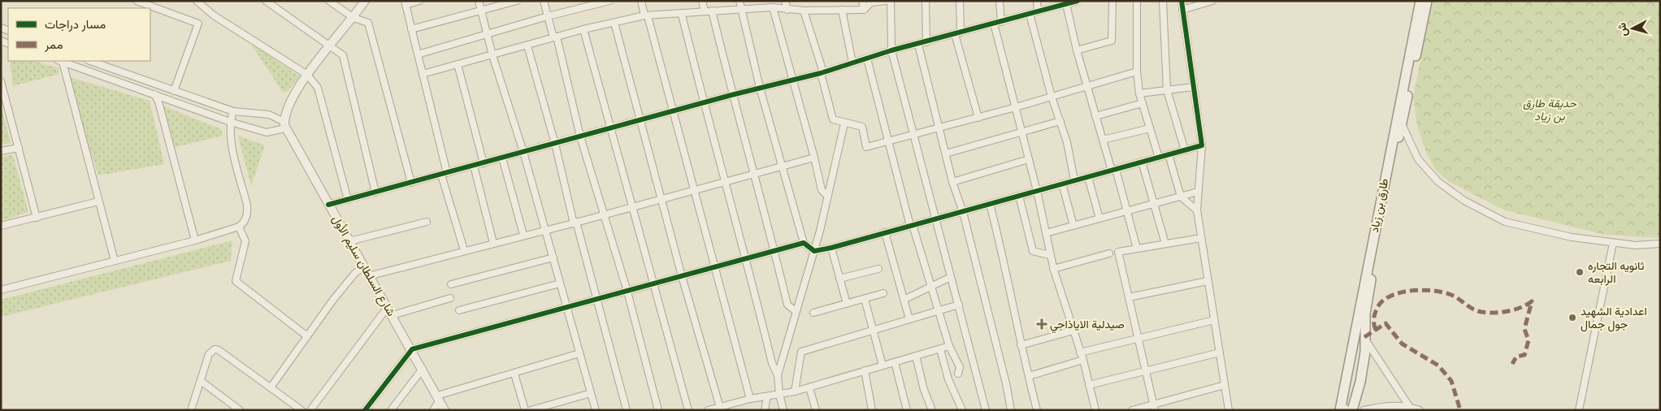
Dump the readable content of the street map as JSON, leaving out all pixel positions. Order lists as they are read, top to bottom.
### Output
{
  "streets": {
    "main road": ["طارق بن زياد"],
    "street": ["شارع السلطان سليم الأول"]
  },
  "parks": ["حديقة طارق بن زياد"],
  "places": {
    "other": ["ثانويه التجاره الرابعه", "اعدادية الشهيد جول جمال"],
    "health": ["صيدلية الاياذاجي"]
  },
  "legend": ["مسار دراجات", "ممر"],
  "north": "left"
}
